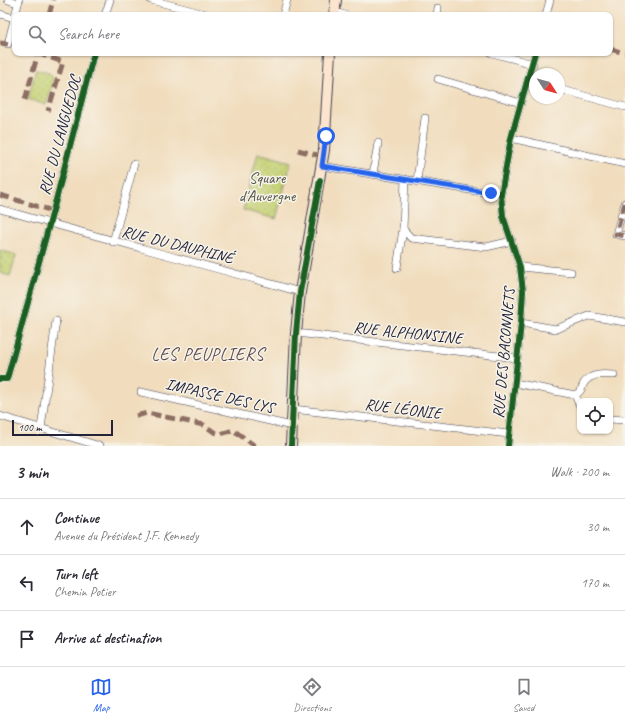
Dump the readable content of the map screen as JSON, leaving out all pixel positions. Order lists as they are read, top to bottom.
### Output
{
  "streets": {
    "street": [
      "RUE DU LANGUEDOC",
      "RUE DU DAUPHINÉ",
      "RUE ALPHONSINE",
      "RUE DES BACONNETS",
      "IMPASSE DES LYS",
      "RUE LÉONIE"
    ]
  },
  "crossings": [
    ["RUE DU LANGUEDOC", "RUE DU DAUPHINÉ"],
    ["RUE ALPHONSINE", "RUE DES BACONNETS"],
    ["RUE DES BACONNETS", "RUE LÉONIE"]
  ],
  "districts": ["LES PEUPLIERS"],
  "parks": ["Square d'Auvergne"],
  "scale_bar": "100 m",
  "north": "bottom right",
  "page": {
    "search": "Search here",
    "scale": "100 m",
    "heading": ["3 min", "Walk · 200 m"],
    "list": [
      ["Continue", "Avenue du Président J.F. Kennedy", "30 m"],
      ["Turn left", "Chemin Potier", "170 m"],
      "Arrive at destination"
    ],
    "nav": ["Map", "Directions", "Saved"]
  }
}
